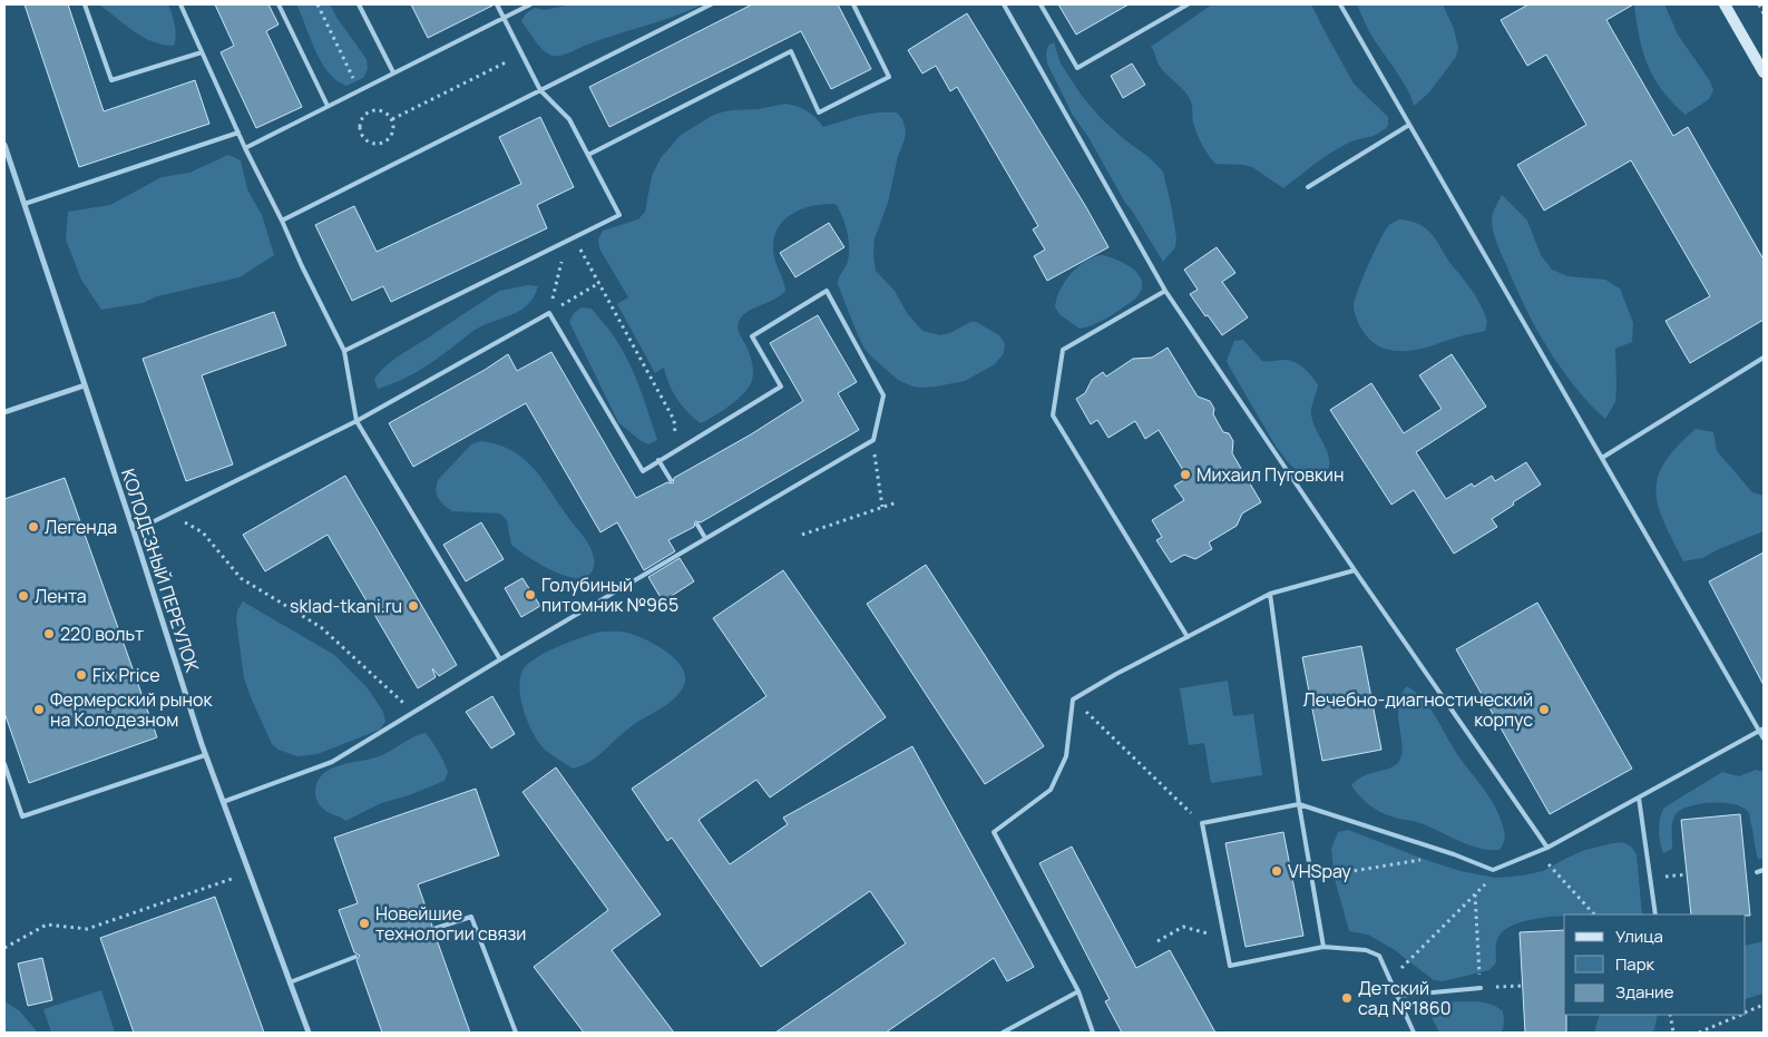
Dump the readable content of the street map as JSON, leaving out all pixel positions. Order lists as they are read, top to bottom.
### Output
{
  "streets": {
    "street": ["КОЛОДЕЗНЫЙ ПЕРЕУЛОК"]
  },
  "places": [
    "Михаил Пуговкин",
    "Легенда",
    "Голубиный питомник №965",
    "Лента",
    "sklad-tkani.ru",
    "220 вольт",
    "Fix Price",
    "Фермерский рынок на Колодезном",
    "Лечебно-диагностический корпус",
    "VHSpay",
    "Новейшие технологии связи",
    "Детский сад №1860"
  ],
  "legend": ["Улица", "Парк", "Здание"]
}
